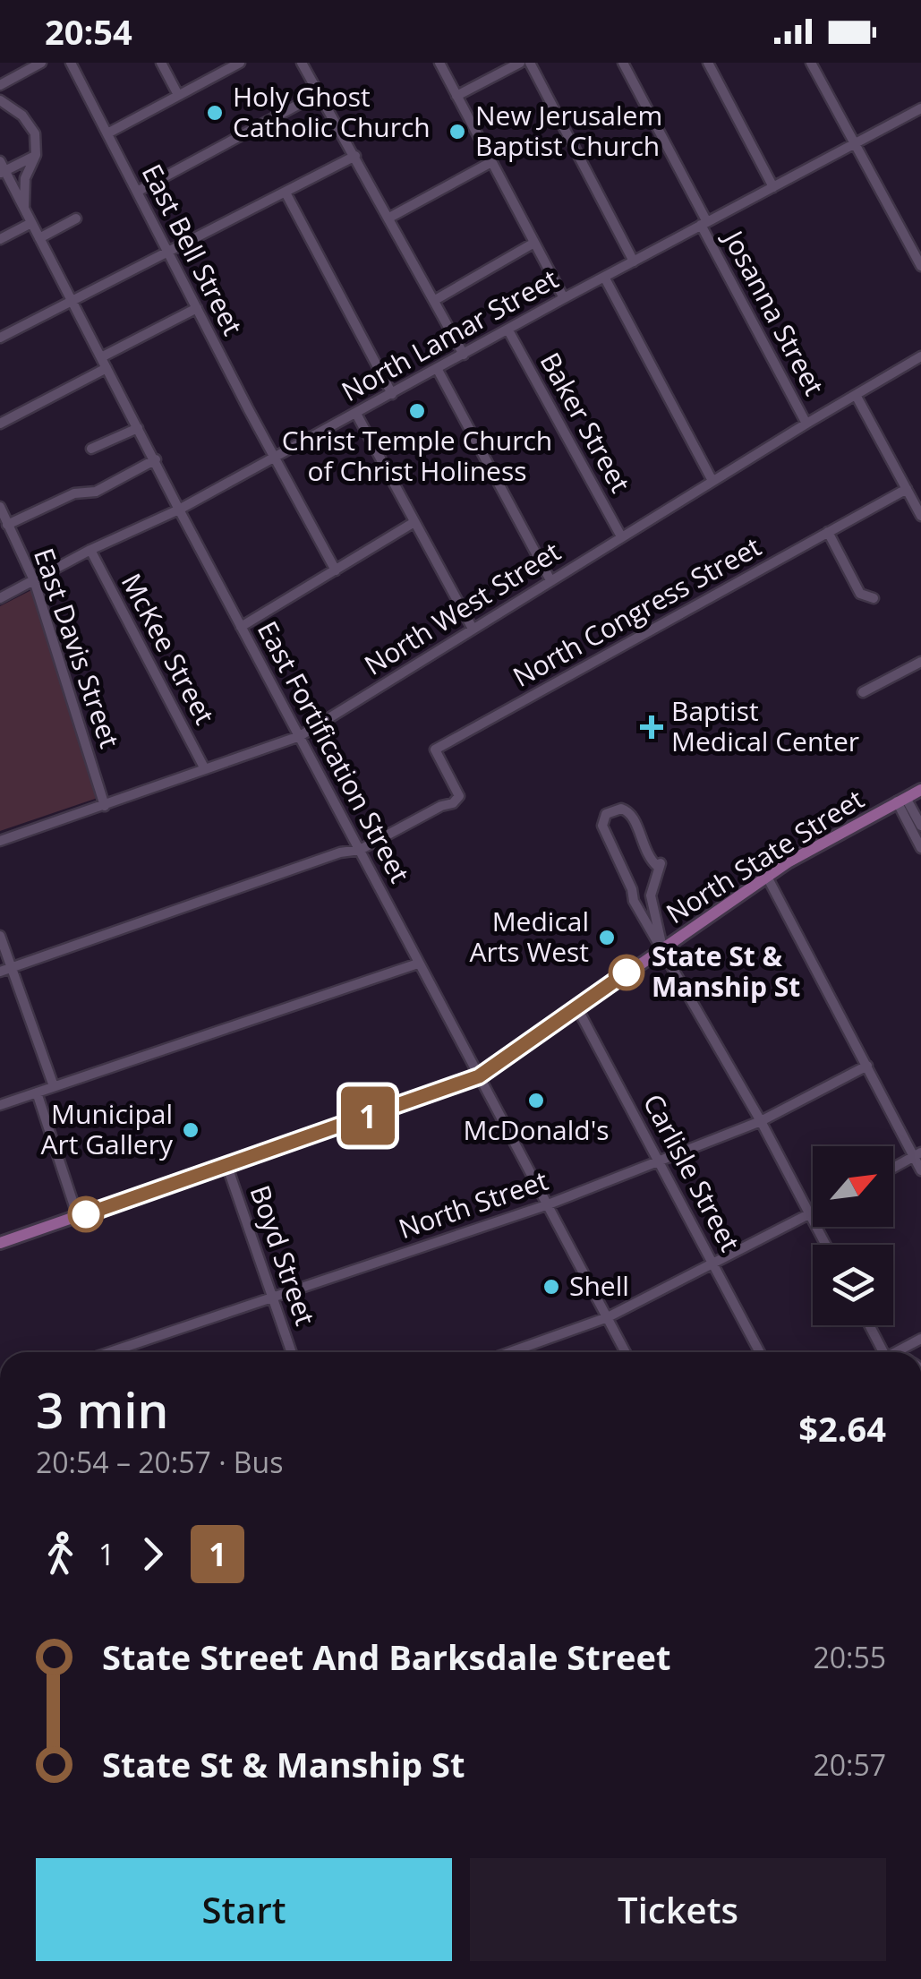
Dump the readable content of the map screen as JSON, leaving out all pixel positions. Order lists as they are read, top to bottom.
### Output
{
  "streets": {
    "main road": ["North State Street"],
    "street": [
      "East Bell Street",
      "Josanna Street",
      "North Lamar Street",
      "Baker Street",
      "North West Street",
      "North Congress Street",
      "East Davis Street",
      "McKee Street",
      "East Fortification Street",
      "Carlisle Street",
      "North Street",
      "Boyd Street"
    ]
  },
  "crossings": [
    ["East Bell Street", "North Lamar Street"],
    ["Josanna Street", "North Lamar Street"],
    ["Josanna Street", "North West Street"],
    ["North Lamar Street", "Baker Street"],
    ["North Lamar Street", "East Davis Street"],
    ["North Lamar Street", "McKee Street"],
    ["North Lamar Street", "East Fortification Street"],
    ["Baker Street", "North West Street"],
    ["North West Street", "East Davis Street"],
    ["North West Street", "McKee Street"],
    ["North West Street", "East Fortification Street"],
    ["North Congress Street", "East Fortification Street"],
    ["East Fortification Street", "North State Street"],
    ["East Fortification Street", "North Street"],
    ["North State Street", "Carlisle Street"],
    ["North State Street", "Boyd Street"],
    ["Carlisle Street", "North Street"],
    ["North Street", "Boyd Street"]
  ],
  "places": {
    "other": [
      "Holy Ghost Catholic Church",
      "New Jerusalem Baptist Church",
      "Christ Temple Church of Christ Holiness",
      "Medical Arts West",
      "State St & Manship St",
      "McDonald's",
      "Municipal Art Gallery",
      "Shell"
    ],
    "health": ["Baptist Medical Center"]
  },
  "lines": ["bus line 1"],
  "north": "top right",
  "page": {
    "status": "20:54",
    "on_map": "1",
    "heading": ["3 min", "20:54 – 20:57 · Bus", "$2.64"],
    "legs": ["1", "1"],
    "list": [
      {
        "name": "State Street And Barksdale Street",
        "value": "20:55"
      },
      {
        "name": "State St & Manship St",
        "value": "20:57"
      }
    ],
    "buttons": ["Start", "Tickets"]
  }
}
